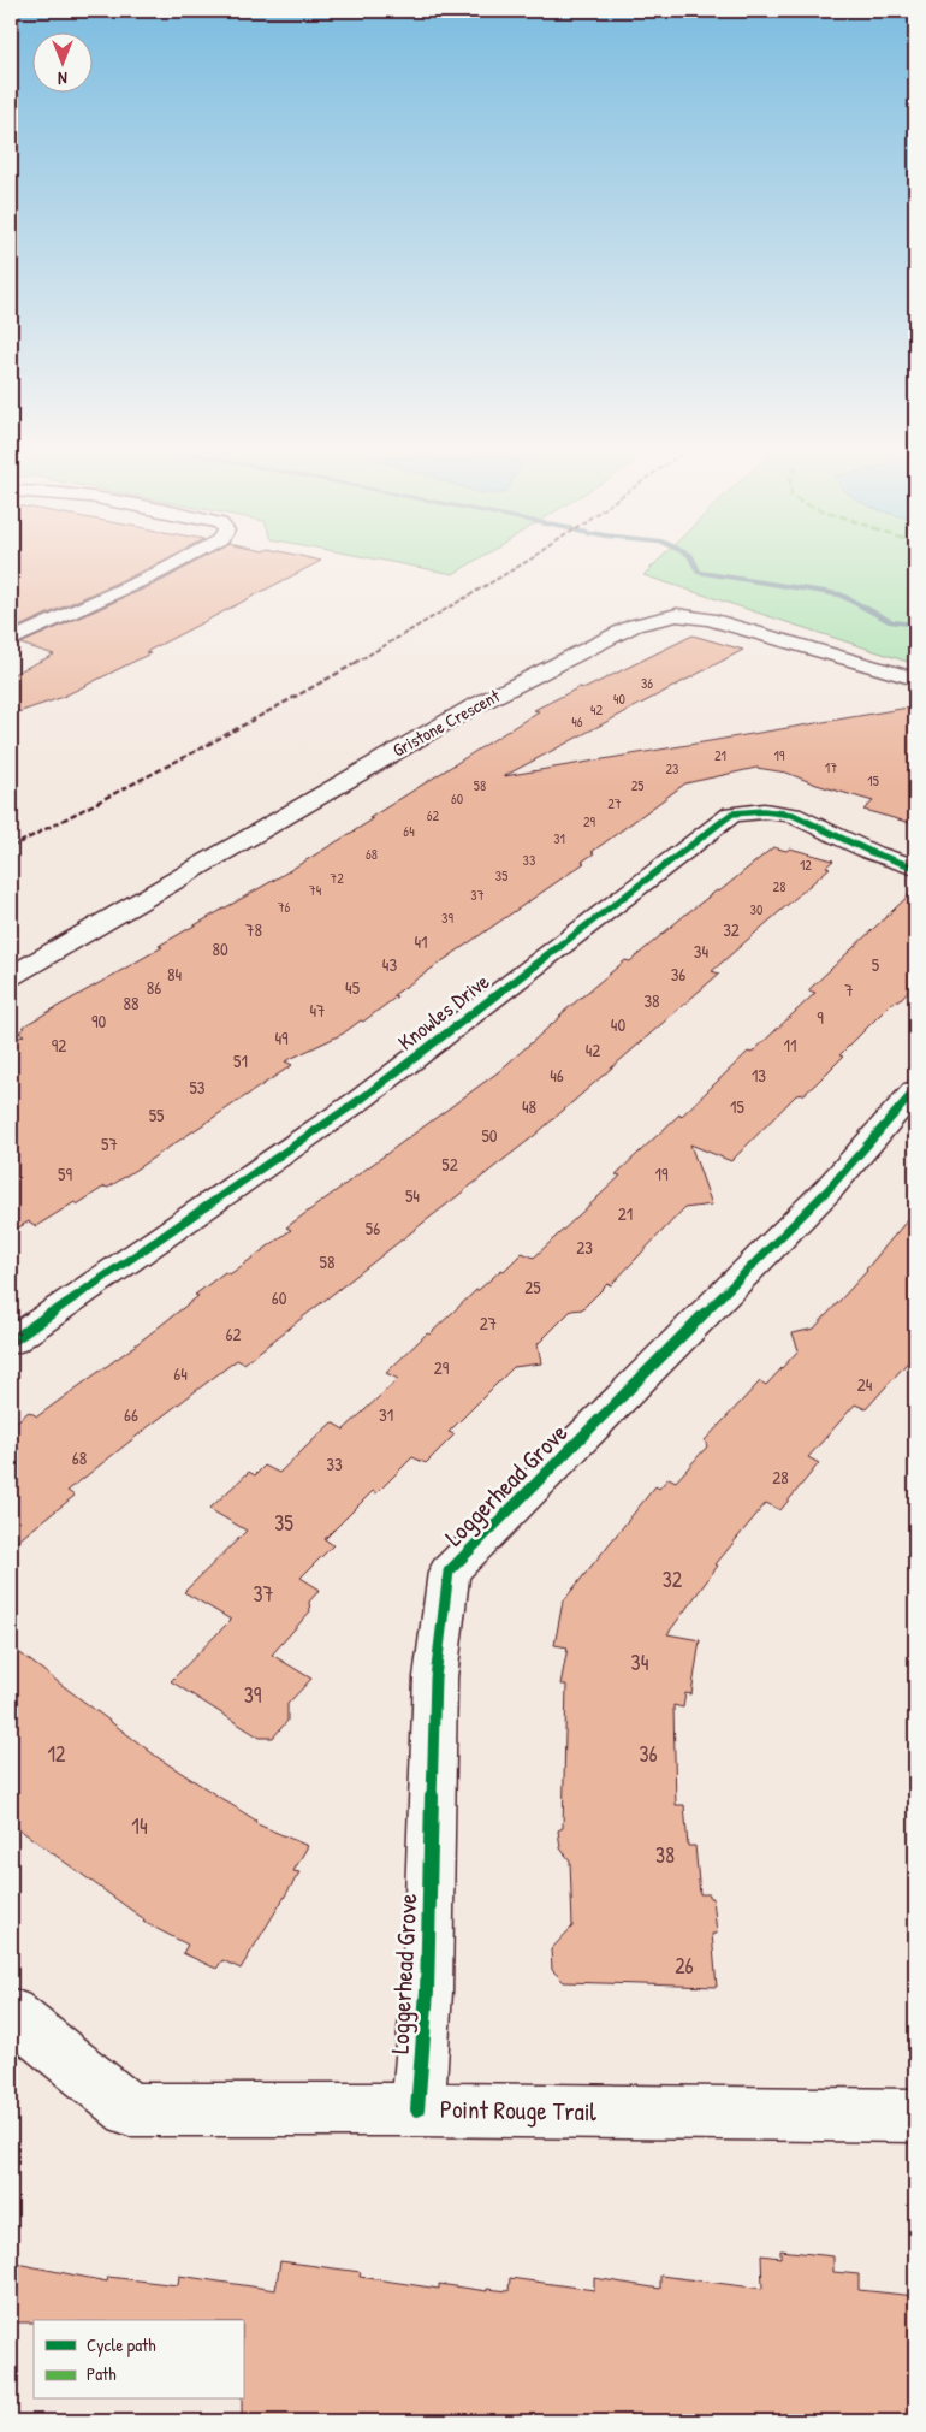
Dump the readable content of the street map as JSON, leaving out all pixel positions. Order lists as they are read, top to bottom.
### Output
{
  "streets": {
    "street": [
      "Gristone Crescent",
      "Knowles Drive",
      "Loggerhead Grove",
      "Point Rouge Trail"
    ]
  },
  "crossings": [
    ["Loggerhead Grove", "Point Rouge Trail"]
  ],
  "house_numbers": [
    "36",
    "40",
    "42",
    "46",
    "21",
    "19",
    "17",
    "23",
    "15",
    "58",
    "25",
    "60",
    "27",
    "62",
    "29",
    "64",
    "31",
    "68",
    "33",
    "12",
    "35",
    "72",
    "28",
    "74",
    "37",
    "76",
    "30",
    "39",
    "78",
    "32",
    "41",
    "80",
    "34",
    "43",
    "5",
    "84",
    "36",
    "86",
    "45",
    "7",
    "38",
    "88",
    "47",
    "9",
    "90",
    "40",
    "49",
    "92",
    "11",
    "42",
    "51",
    "46",
    "13",
    "53",
    "48",
    "15",
    "55",
    "50",
    "57",
    "52",
    "59",
    "19",
    "54",
    "21",
    "56",
    "23",
    "58",
    "25",
    "60",
    "27",
    "62",
    "29",
    "64",
    "24",
    "66",
    "31",
    "68",
    "33",
    "28",
    "35",
    "32",
    "37",
    "34",
    "39",
    "12",
    "36",
    "14",
    "38",
    "26"
  ],
  "legend": ["Cycle path", "Path"],
  "north": "bottom"
}
